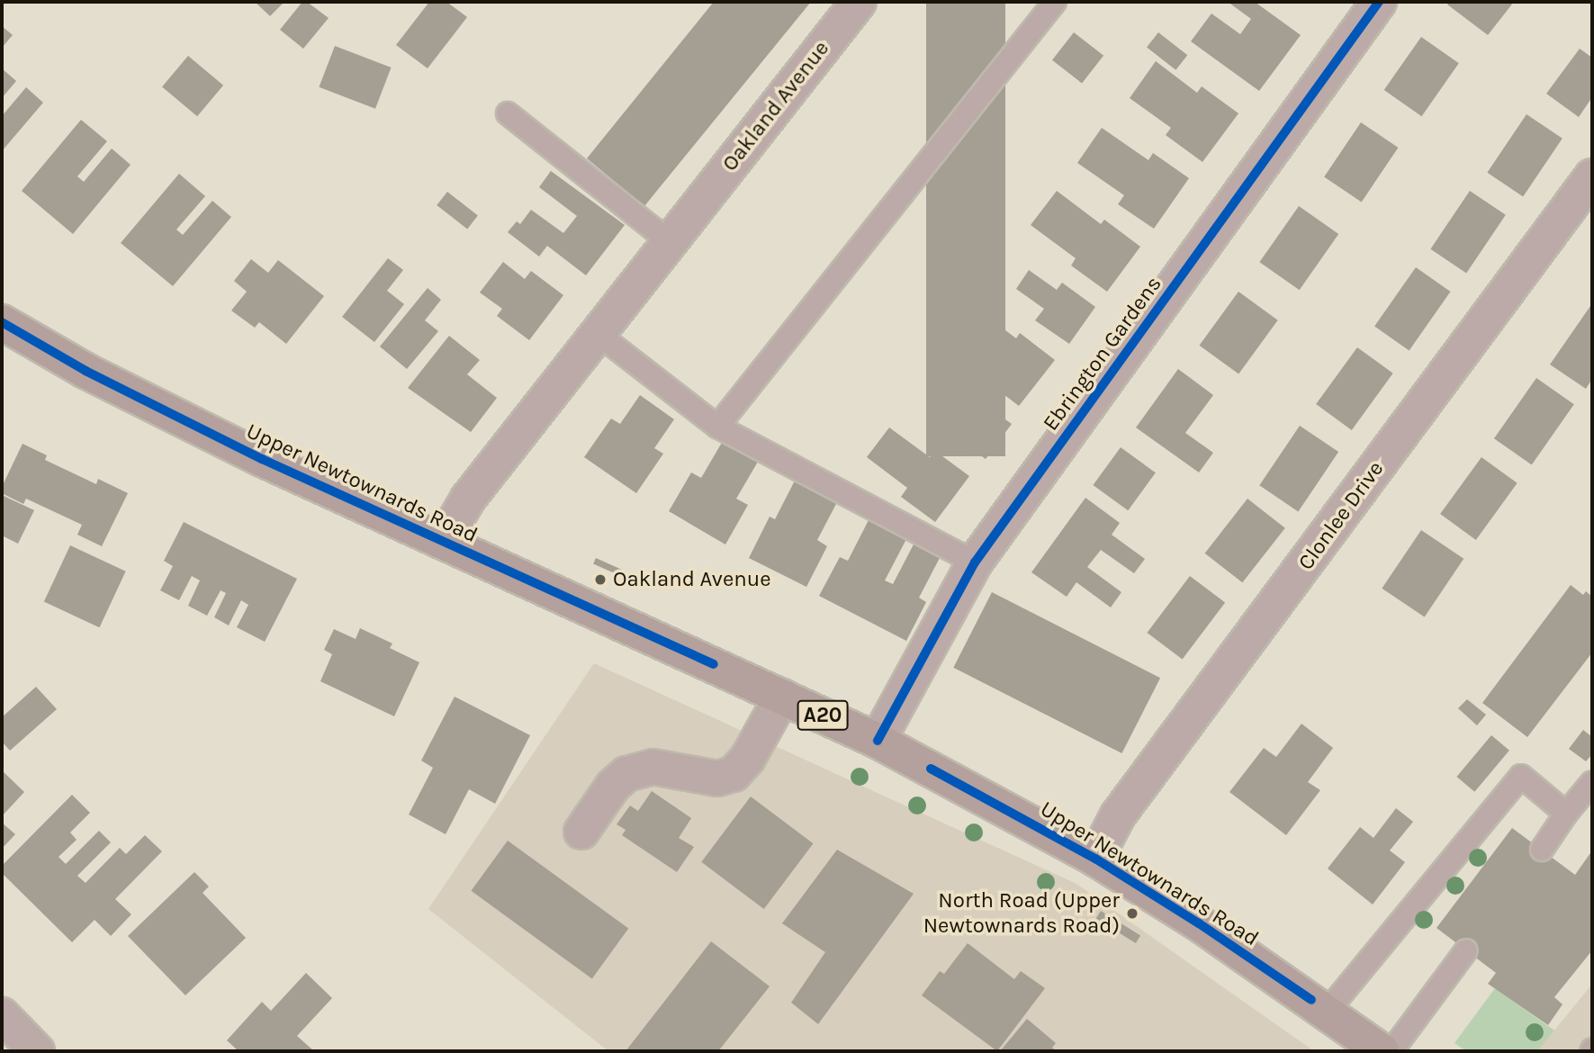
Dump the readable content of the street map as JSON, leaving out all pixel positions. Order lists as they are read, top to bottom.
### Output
{
  "streets": {
    "main road": ["Upper Newtownards Road", "A20"],
    "street": ["Oakland Avenue", "Ebrington Gardens", "Clonlee Drive"]
  },
  "crossings": [
    ["Oakland Avenue", "Upper Newtownards Road"],
    ["Ebrington Gardens", "Upper Newtownards Road"],
    ["Upper Newtownards Road", "Clonlee Drive"]
  ],
  "places": ["Oakland Avenue", "North Road (Upper Newtownards Road)"]
}
